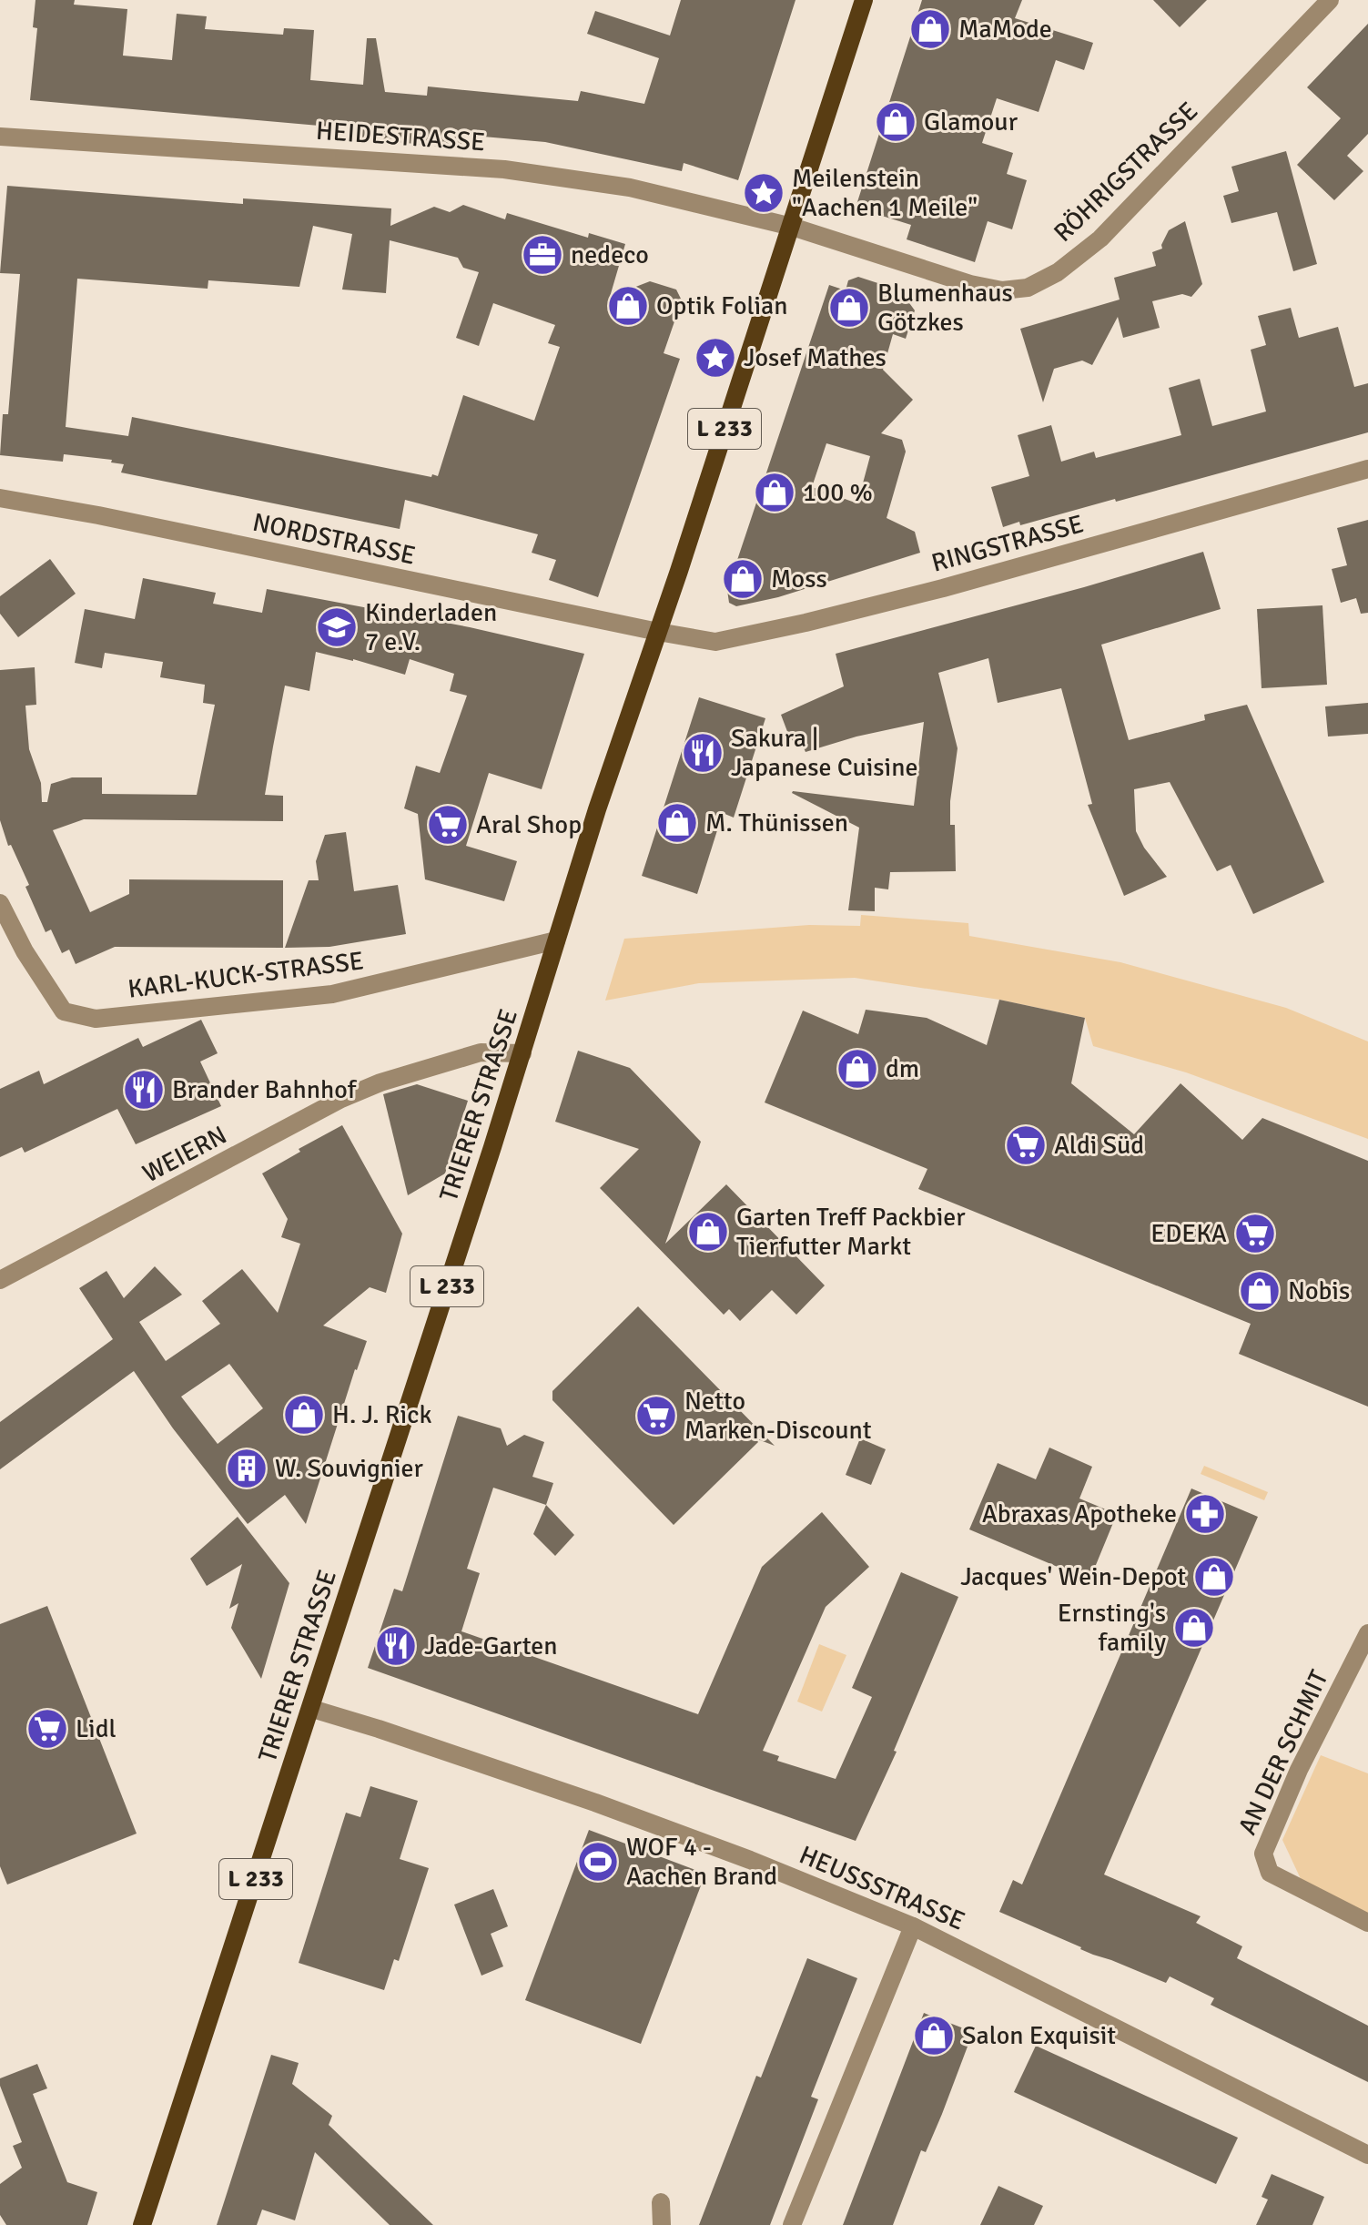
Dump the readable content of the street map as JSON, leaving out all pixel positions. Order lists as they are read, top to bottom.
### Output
{
  "streets": {
    "main road": ["L 233", "TRIERER STRASSE"],
    "street": [
      "HEIDESTRASSE",
      "RÖHRIGSTRASSE",
      "NORDSTRASSE",
      "RINGSTRASSE",
      "KARL-KUCK-STRASSE",
      "WEIERN",
      "AN DER SCHMIT",
      "HEUSSSTRASSE"
    ]
  },
  "crossings": [
    ["HEIDESTRASSE", "RÖHRIGSTRASSE"],
    ["HEIDESTRASSE", "TRIERER STRASSE"],
    ["RÖHRIGSTRASSE", "TRIERER STRASSE"],
    ["NORDSTRASSE", "RINGSTRASSE"],
    ["NORDSTRASSE", "TRIERER STRASSE"],
    ["RINGSTRASSE", "TRIERER STRASSE"],
    ["KARL-KUCK-STRASSE", "TRIERER STRASSE"],
    ["TRIERER STRASSE", "WEIERN"],
    ["TRIERER STRASSE", "HEUSSSTRASSE"]
  ],
  "places": {
    "shop": [
      "MaMode",
      "Glamour",
      "Optik Folian",
      "Blumenhaus Götzkes",
      "100 %",
      "Moss",
      "M. Thünissen",
      "dm",
      "Garten Treff Packbier Tierfutter Markt",
      "Nobis",
      "H. J. Rick",
      "Jacques' Wein-Depot",
      "Ernsting's family",
      "Salon Exquisit"
    ],
    "place": ["Meilenstein \"Aachen 1 Meile\"", "Josef Mathes"],
    "office": ["nedeco"],
    "school or university": ["Kinderladen 7 e.V."],
    "restaurant": ["Sakura | Japanese Cuisine", "Brander Bahnhof", "Jade-Garten"],
    "supermarket": [
      "Aral Shop",
      "Aldi Süd",
      "EDEKA",
      "Netto Marken-Discount",
      "Lidl"
    ],
    "building": ["W. Souvignier"],
    "pharmacy": ["Abraxas Apotheke"],
    "sports": ["WOF 4 - Aachen Brand"]
  }
}
